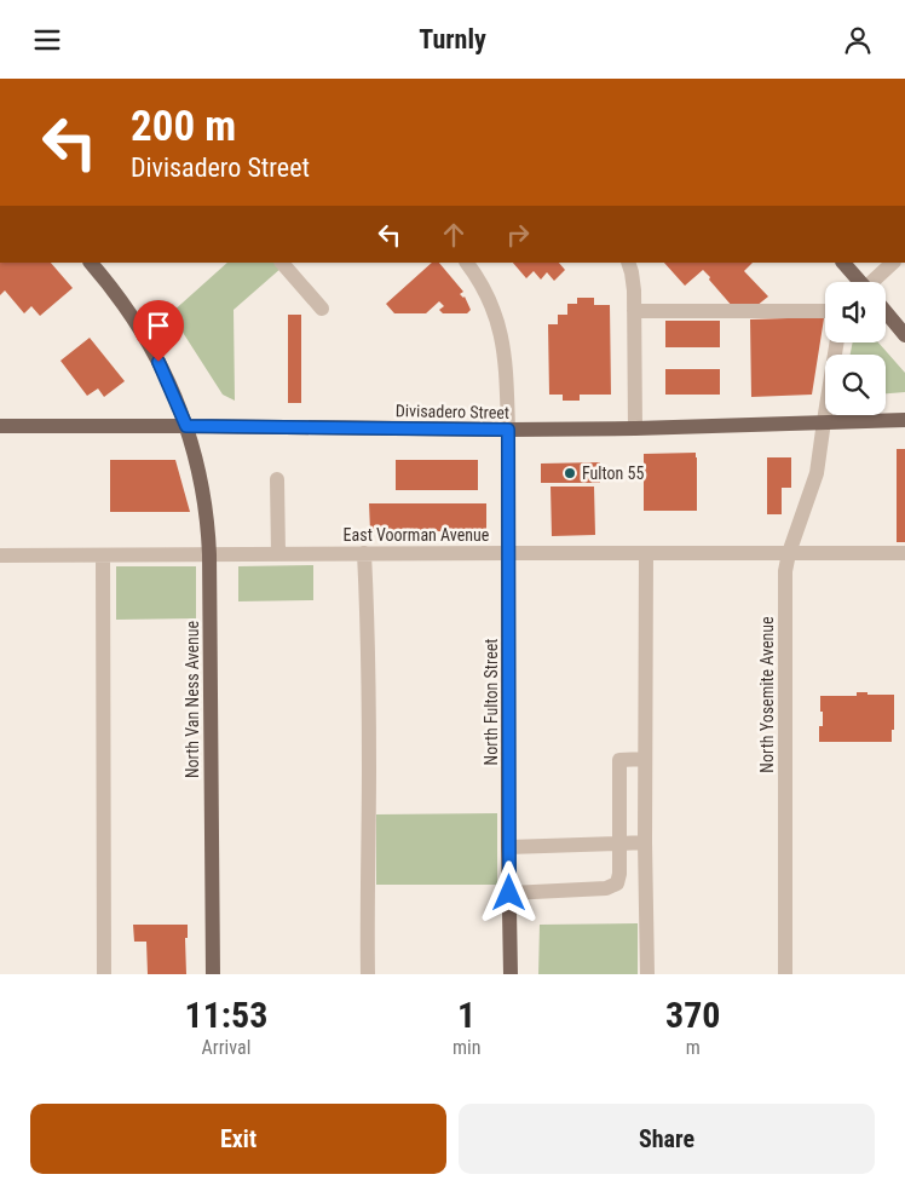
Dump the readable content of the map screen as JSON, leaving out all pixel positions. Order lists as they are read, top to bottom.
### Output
{
  "streets": {
    "main road": ["Divisadero Street", "North Van Ness Avenue", "North Fulton Street"],
    "street": ["East Voorman Avenue", "North Yosemite Avenue"]
  },
  "crossings": [
    ["Divisadero Street", "North Yosemite Avenue"],
    ["Divisadero Street", "North Van Ness Avenue"],
    ["Divisadero Street", "North Fulton Street"],
    ["East Voorman Avenue", "North Yosemite Avenue"],
    ["East Voorman Avenue", "North Van Ness Avenue"],
    ["East Voorman Avenue", "North Fulton Street"]
  ],
  "places": ["Fulton 55"],
  "page": {
    "header": "Turnly",
    "turn": ["200 m", "Divisadero Street"],
    "eta": [
      "11:53",
      "Arrival",
      "1",
      "min",
      "370",
      "m"
    ],
    "buttons": ["Exit", "Share"]
  }
}
